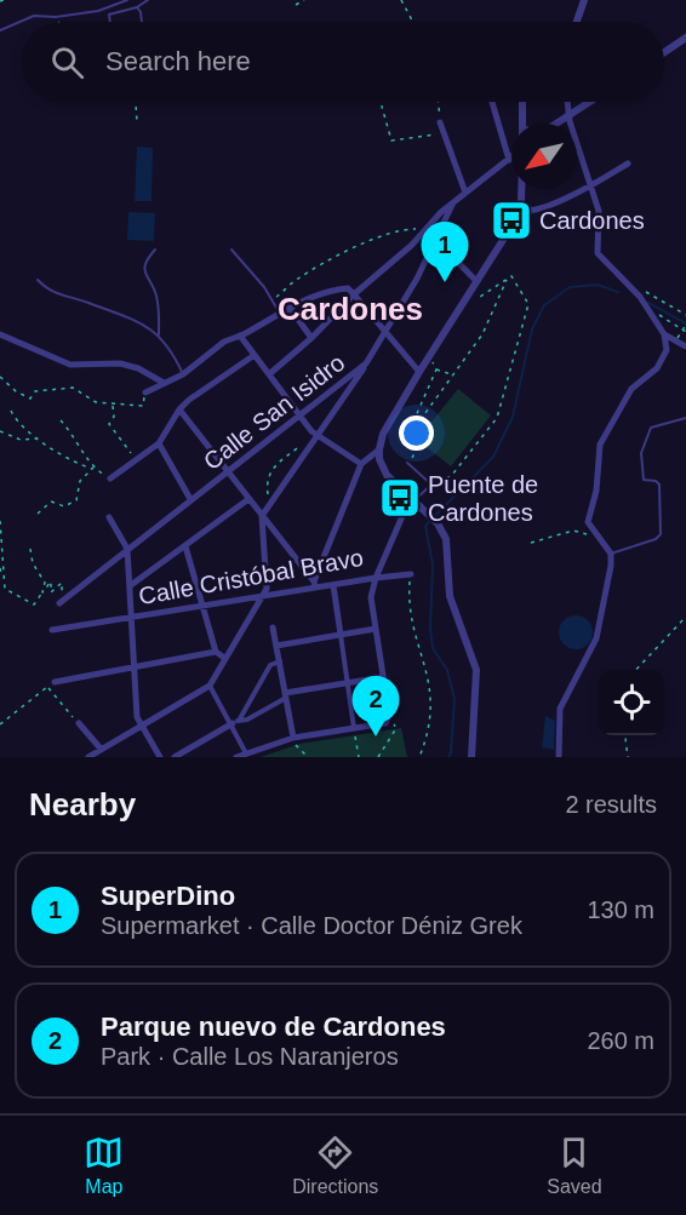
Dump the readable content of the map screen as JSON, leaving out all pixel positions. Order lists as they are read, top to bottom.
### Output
{
  "streets": {
    "street": ["Calle San Isidro", "Calle Cristóbal Bravo"]
  },
  "districts": ["Cardones"],
  "places": {
    "bus stop": ["Cardones", "Puente de Cardones"]
  },
  "north": "bottom left",
  "page": {
    "search": "Search here",
    "pins": ["1", "2"],
    "heading": ["Nearby", "2 results"],
    "list": [
      {
        "mark": "1",
        "name": "SuperDino",
        "note": "Supermarket · Calle Doctor Déniz Grek",
        "value": "130 m"
      },
      {
        "mark": "2",
        "name": "Parque nuevo de Cardones",
        "note": "Park · Calle Los Naranjeros",
        "value": "260 m"
      }
    ],
    "nav": ["Map", "Directions", "Saved"]
  }
}
